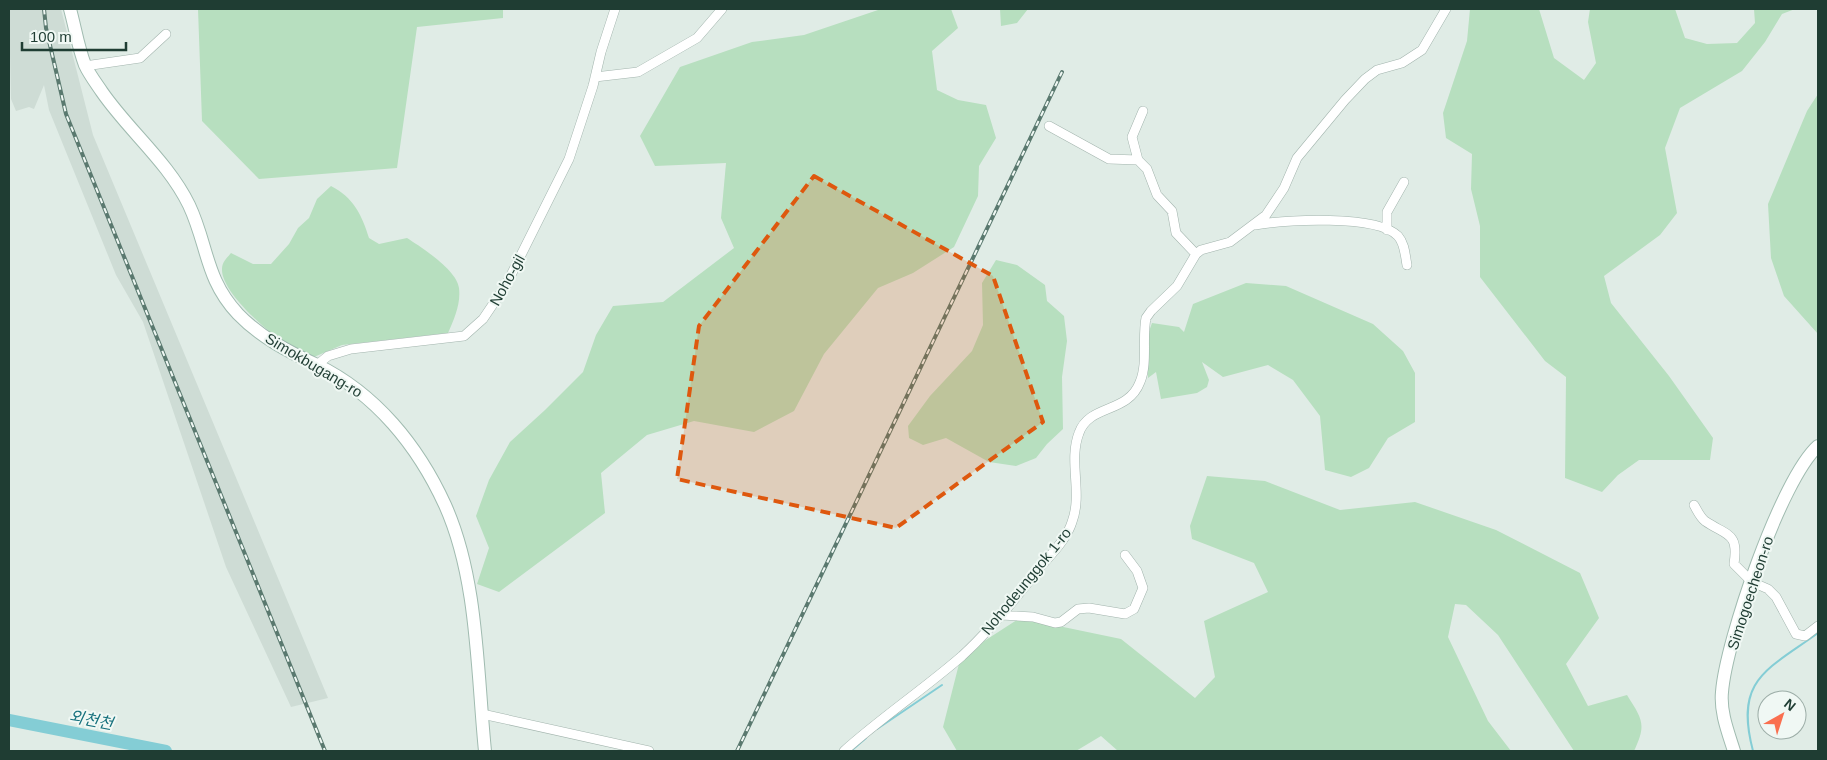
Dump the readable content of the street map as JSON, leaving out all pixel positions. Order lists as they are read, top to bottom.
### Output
{
  "streets": {
    "main road": ["Simokbugang-ro", "Simogoecheon-ro"],
    "street": ["Noho-gil", "Nohodeunggok 1-ro"]
  },
  "crossings": [
    ["Noho-gil", "Simokbugang-ro"]
  ],
  "water": ["외천천"],
  "scale_bar": "100 m",
  "north": "top right"
}
